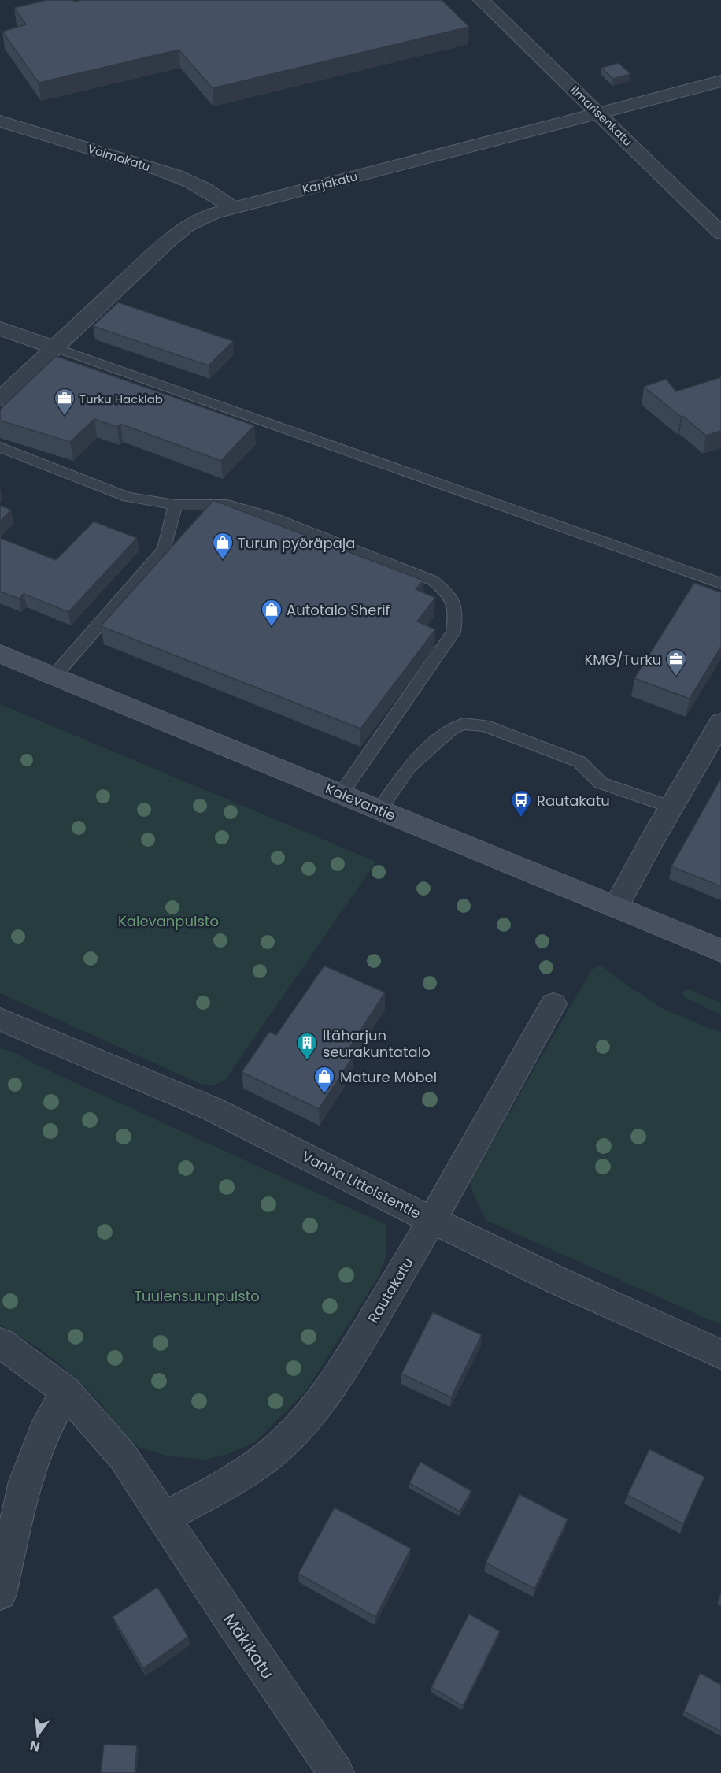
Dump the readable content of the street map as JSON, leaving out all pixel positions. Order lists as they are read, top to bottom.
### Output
{
  "streets": {
    "main road": ["Kalevantie"],
    "street": [
      "Ilmarisenkatu",
      "Voimakatu",
      "Karjakatu",
      "Vanha Littoistentie",
      "Rautakatu",
      "Mäkikatu"
    ]
  },
  "crossings": [
    ["Ilmarisenkatu", "Karjakatu"],
    ["Voimakatu", "Karjakatu"],
    ["Vanha Littoistentie", "Rautakatu"],
    ["Rautakatu", "Mäkikatu"]
  ],
  "parks": ["Kalevanpuisto", "Tuulensuunpuisto"],
  "places": {
    "office": ["Turku Hacklab", "KMG/Turku"],
    "shop": ["Turun pyöräpaja", "Autotalo Sherif", "Mature Möbel"],
    "bus stop": ["Rautakatu"],
    "building": ["Itäharjun seurakuntatalo"]
  },
  "north": "bottom"
}
